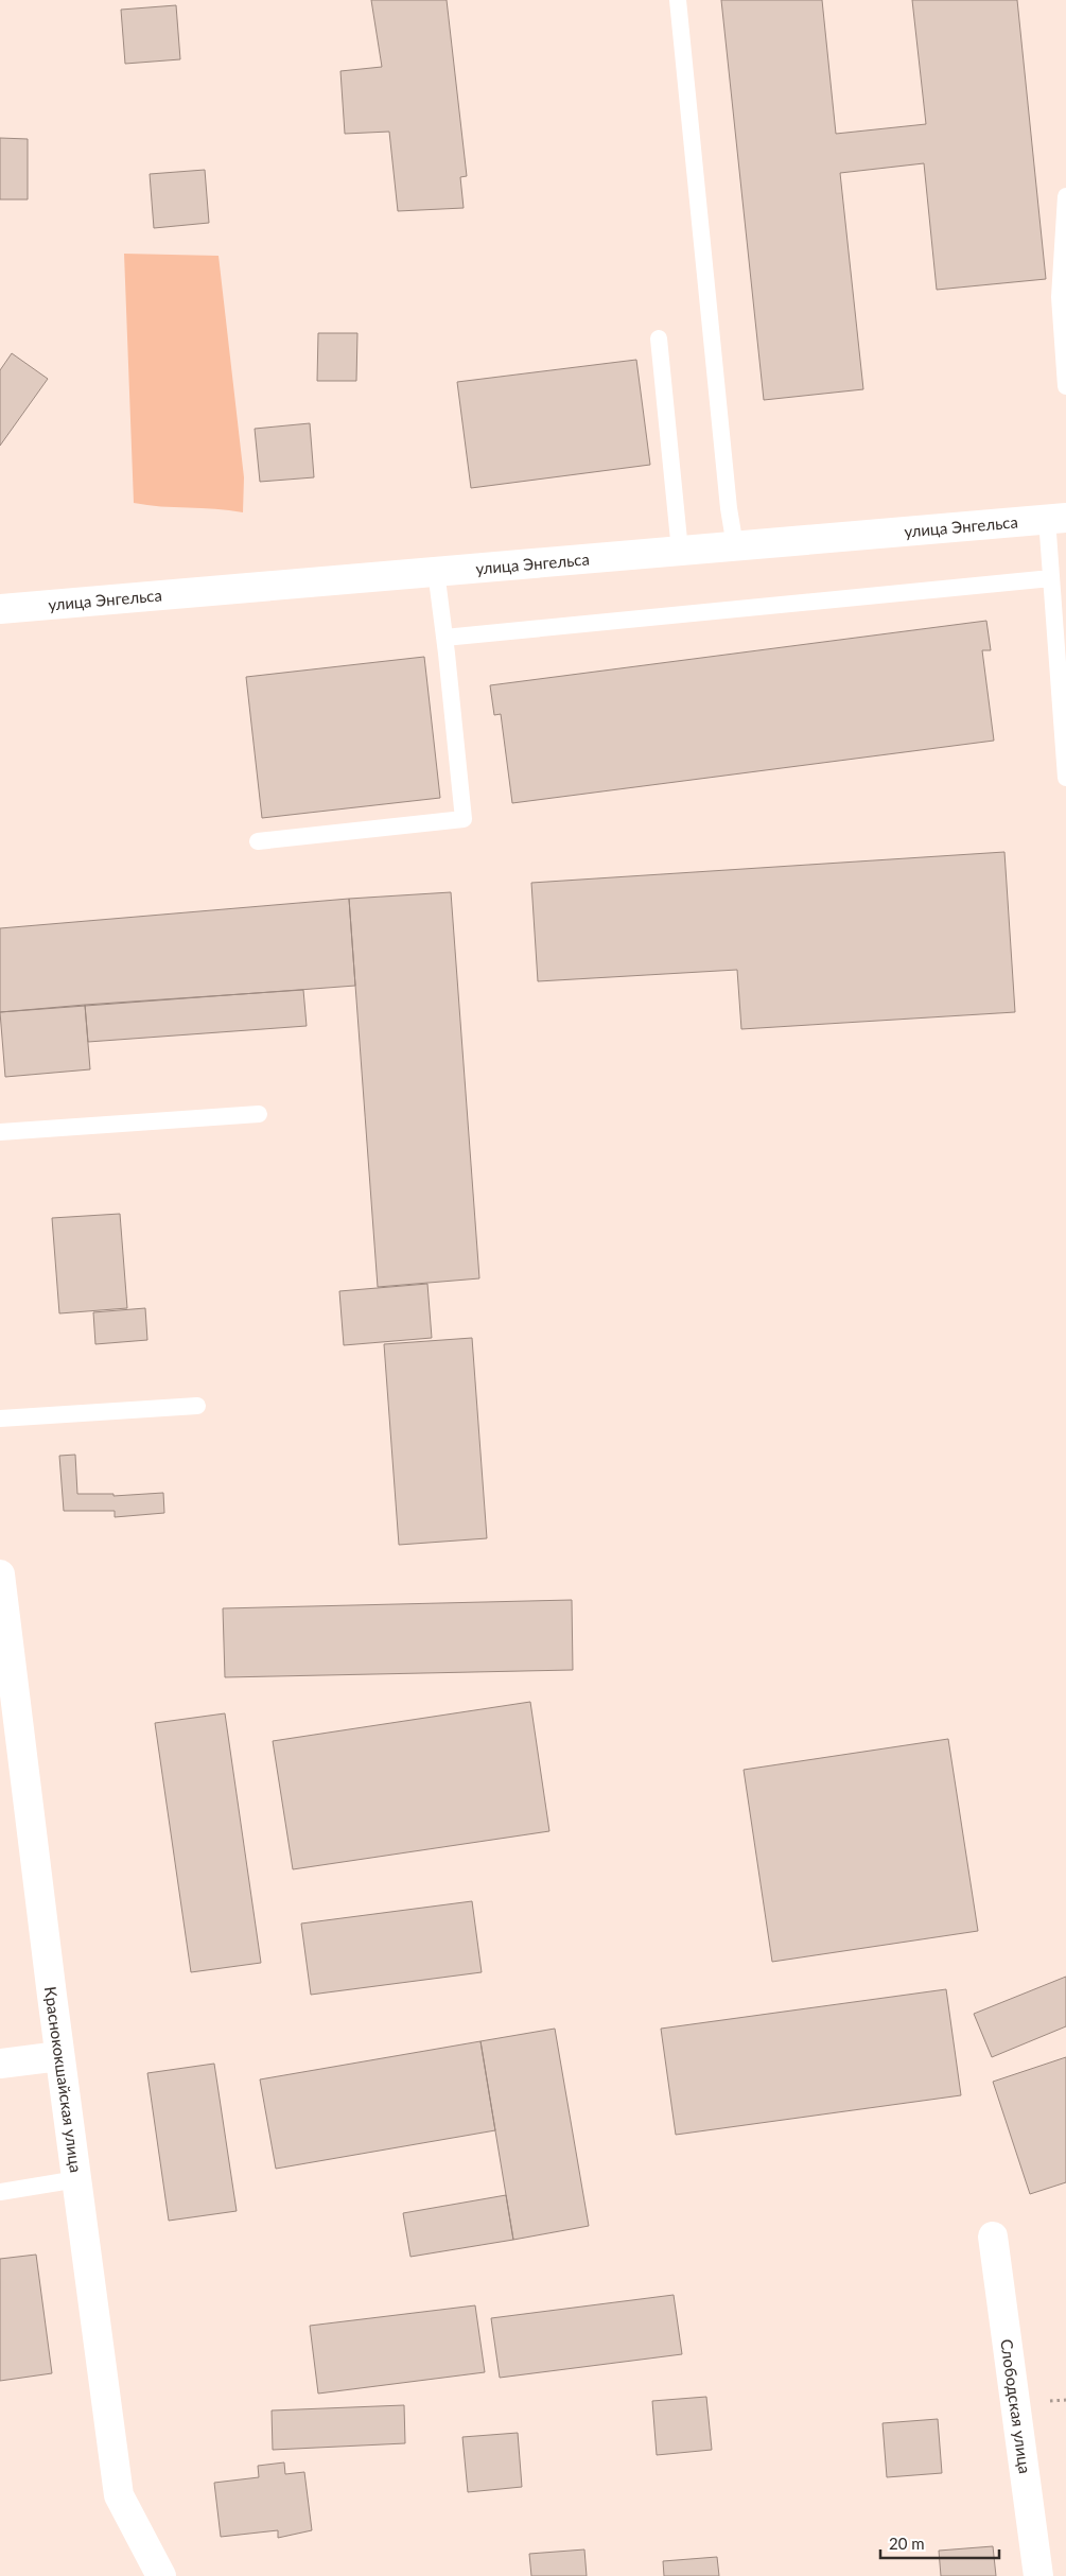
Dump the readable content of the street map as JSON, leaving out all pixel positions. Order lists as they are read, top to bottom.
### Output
{
  "streets": {
    "street": ["улица Энгельса", "Краснококшайская улица", "Слободская улица"]
  },
  "scale_bar": "20 m"
}
